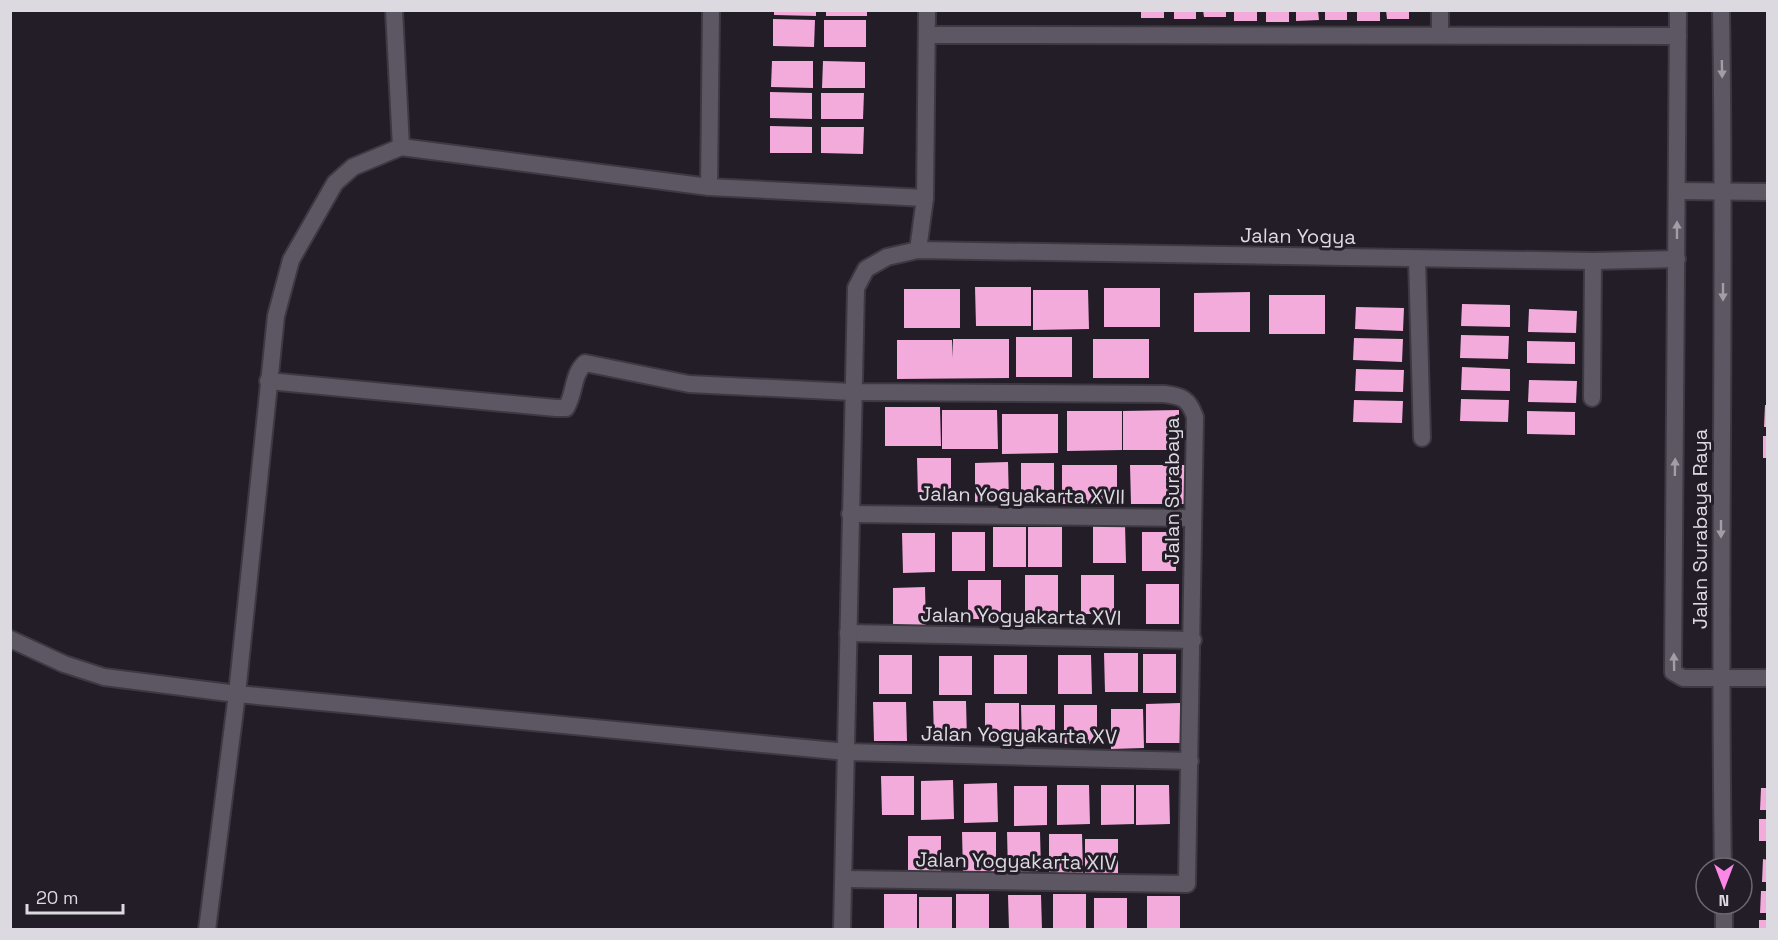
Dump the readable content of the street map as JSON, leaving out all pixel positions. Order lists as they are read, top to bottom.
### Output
{
  "streets": {
    "street": [
      "Jalan Yogya",
      "Jalan Surabaya",
      "Jalan Yogyakarta XVII",
      "Jalan Surabaya Raya",
      "Jalan Yogyakarta XVI",
      "Jalan Yogyakarta XV",
      "Jalan Yogyakarta XIV"
    ]
  },
  "crossings": [
    ["Jalan Yogya", "Jalan Surabaya"],
    ["Jalan Yogya", "Jalan Yogyakarta XVII"],
    ["Jalan Yogya", "Jalan Yogyakarta XVI"],
    ["Jalan Yogya", "Jalan Yogyakarta XV"],
    ["Jalan Yogya", "Jalan Yogyakarta XIV"],
    ["Jalan Surabaya", "Jalan Yogyakarta XVII"],
    ["Jalan Surabaya", "Jalan Yogyakarta XVI"],
    ["Jalan Surabaya", "Jalan Yogyakarta XV"],
    ["Jalan Surabaya", "Jalan Yogyakarta XIV"]
  ],
  "scale_bar": "20 m",
  "north": "bottom"
}
